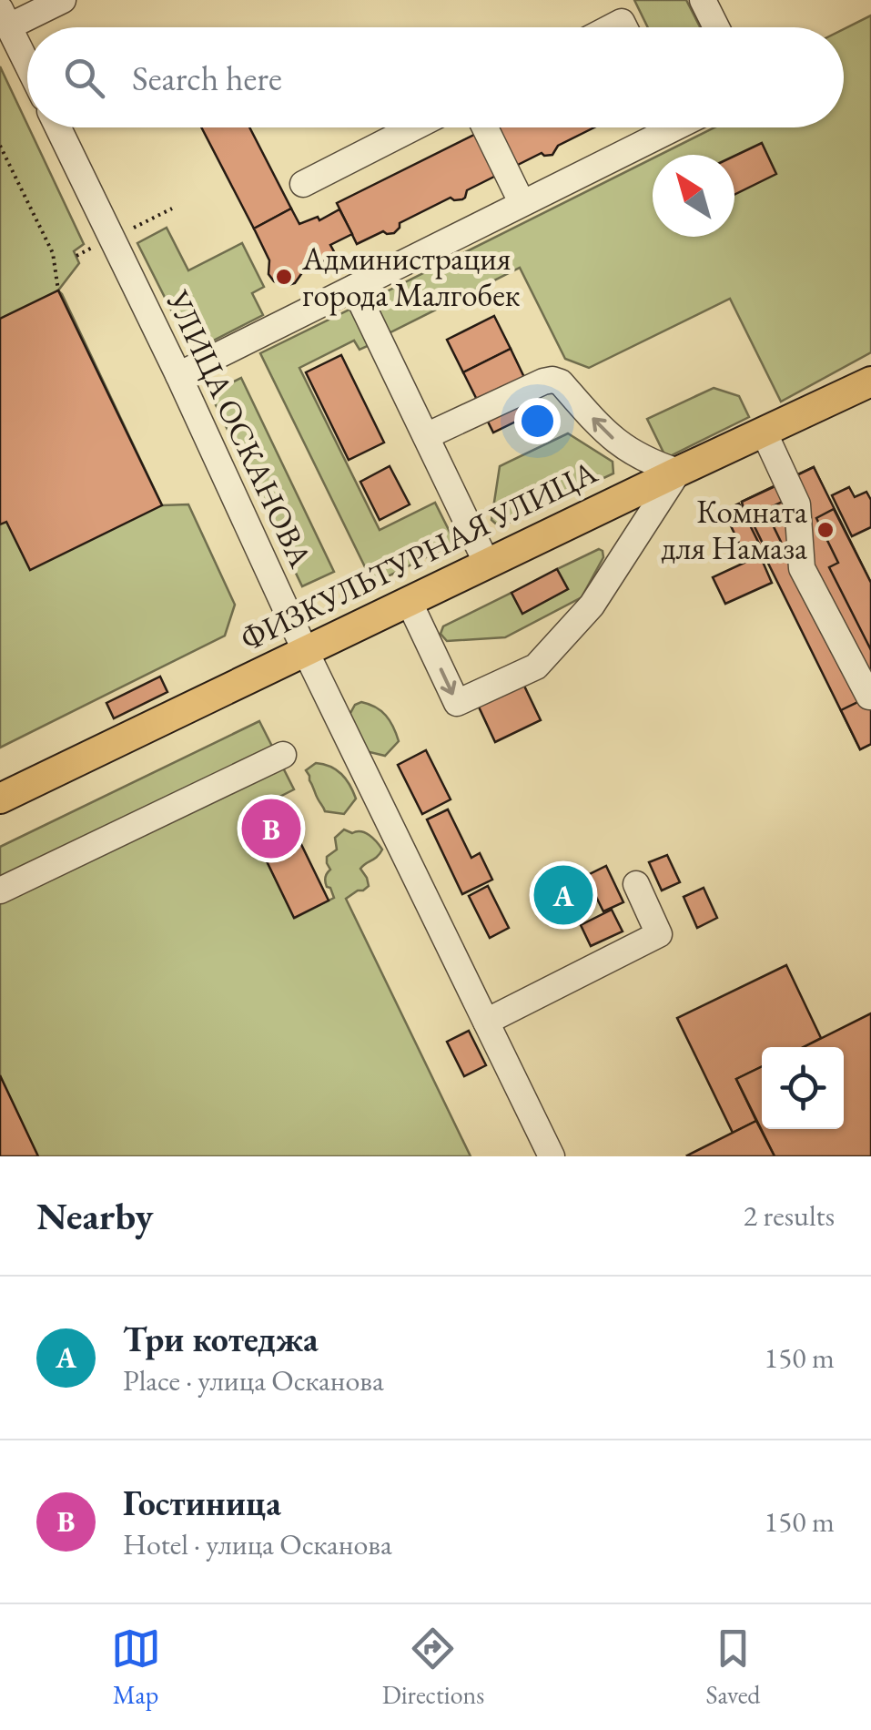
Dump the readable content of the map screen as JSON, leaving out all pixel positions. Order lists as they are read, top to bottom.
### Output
{
  "streets": {
    "main road": ["ФИЗКУЛЬТУРНАЯ УЛИЦА"],
    "street": ["УЛИЦА ОСКАНОВА"]
  },
  "crossings": [
    ["УЛИЦА ОСКАНОВА", "ФИЗКУЛЬТУРНАЯ УЛИЦА"]
  ],
  "places": ["Администрация города Малгобек", "Комната для Намаза"],
  "north": "top left",
  "page": {
    "search": "Search here",
    "pins": ["B", "A"],
    "heading": ["Nearby", "2 results"],
    "list": [
      {
        "mark": "A",
        "name": "Три котеджа",
        "note": "Place · улица Осканова",
        "value": "150 m"
      },
      {
        "mark": "B",
        "name": "Гостиница",
        "note": "Hotel · улица Осканова",
        "value": "150 m"
      }
    ],
    "nav": ["Map", "Directions", "Saved"]
  }
}
